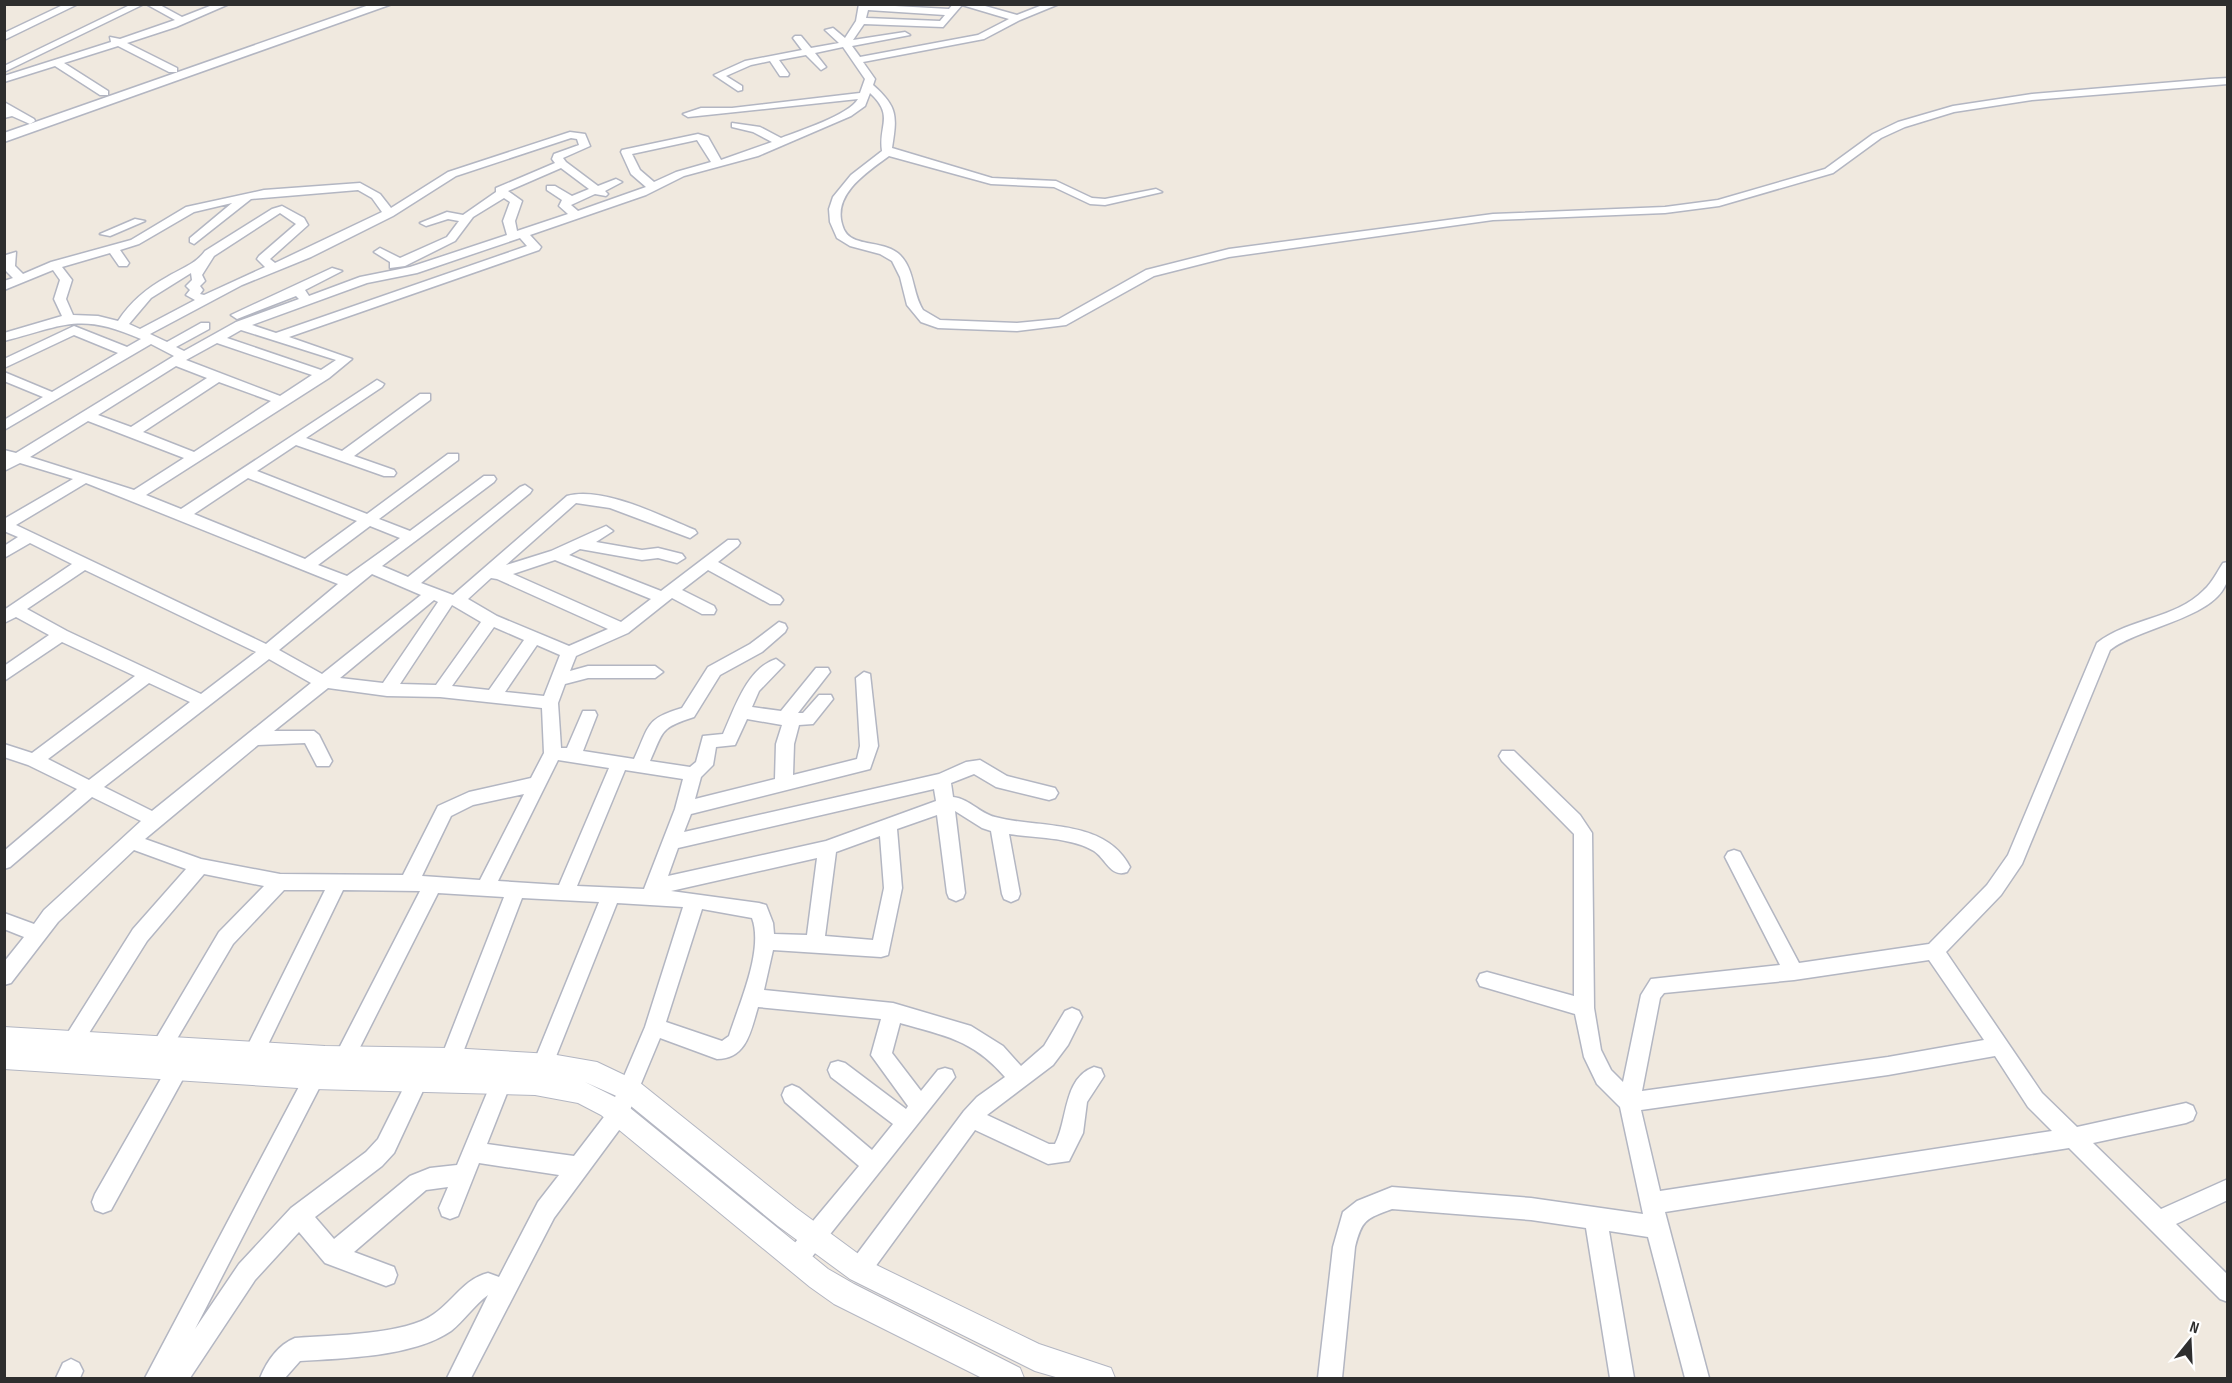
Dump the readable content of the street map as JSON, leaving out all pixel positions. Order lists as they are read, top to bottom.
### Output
{
  "north": "top"
}
